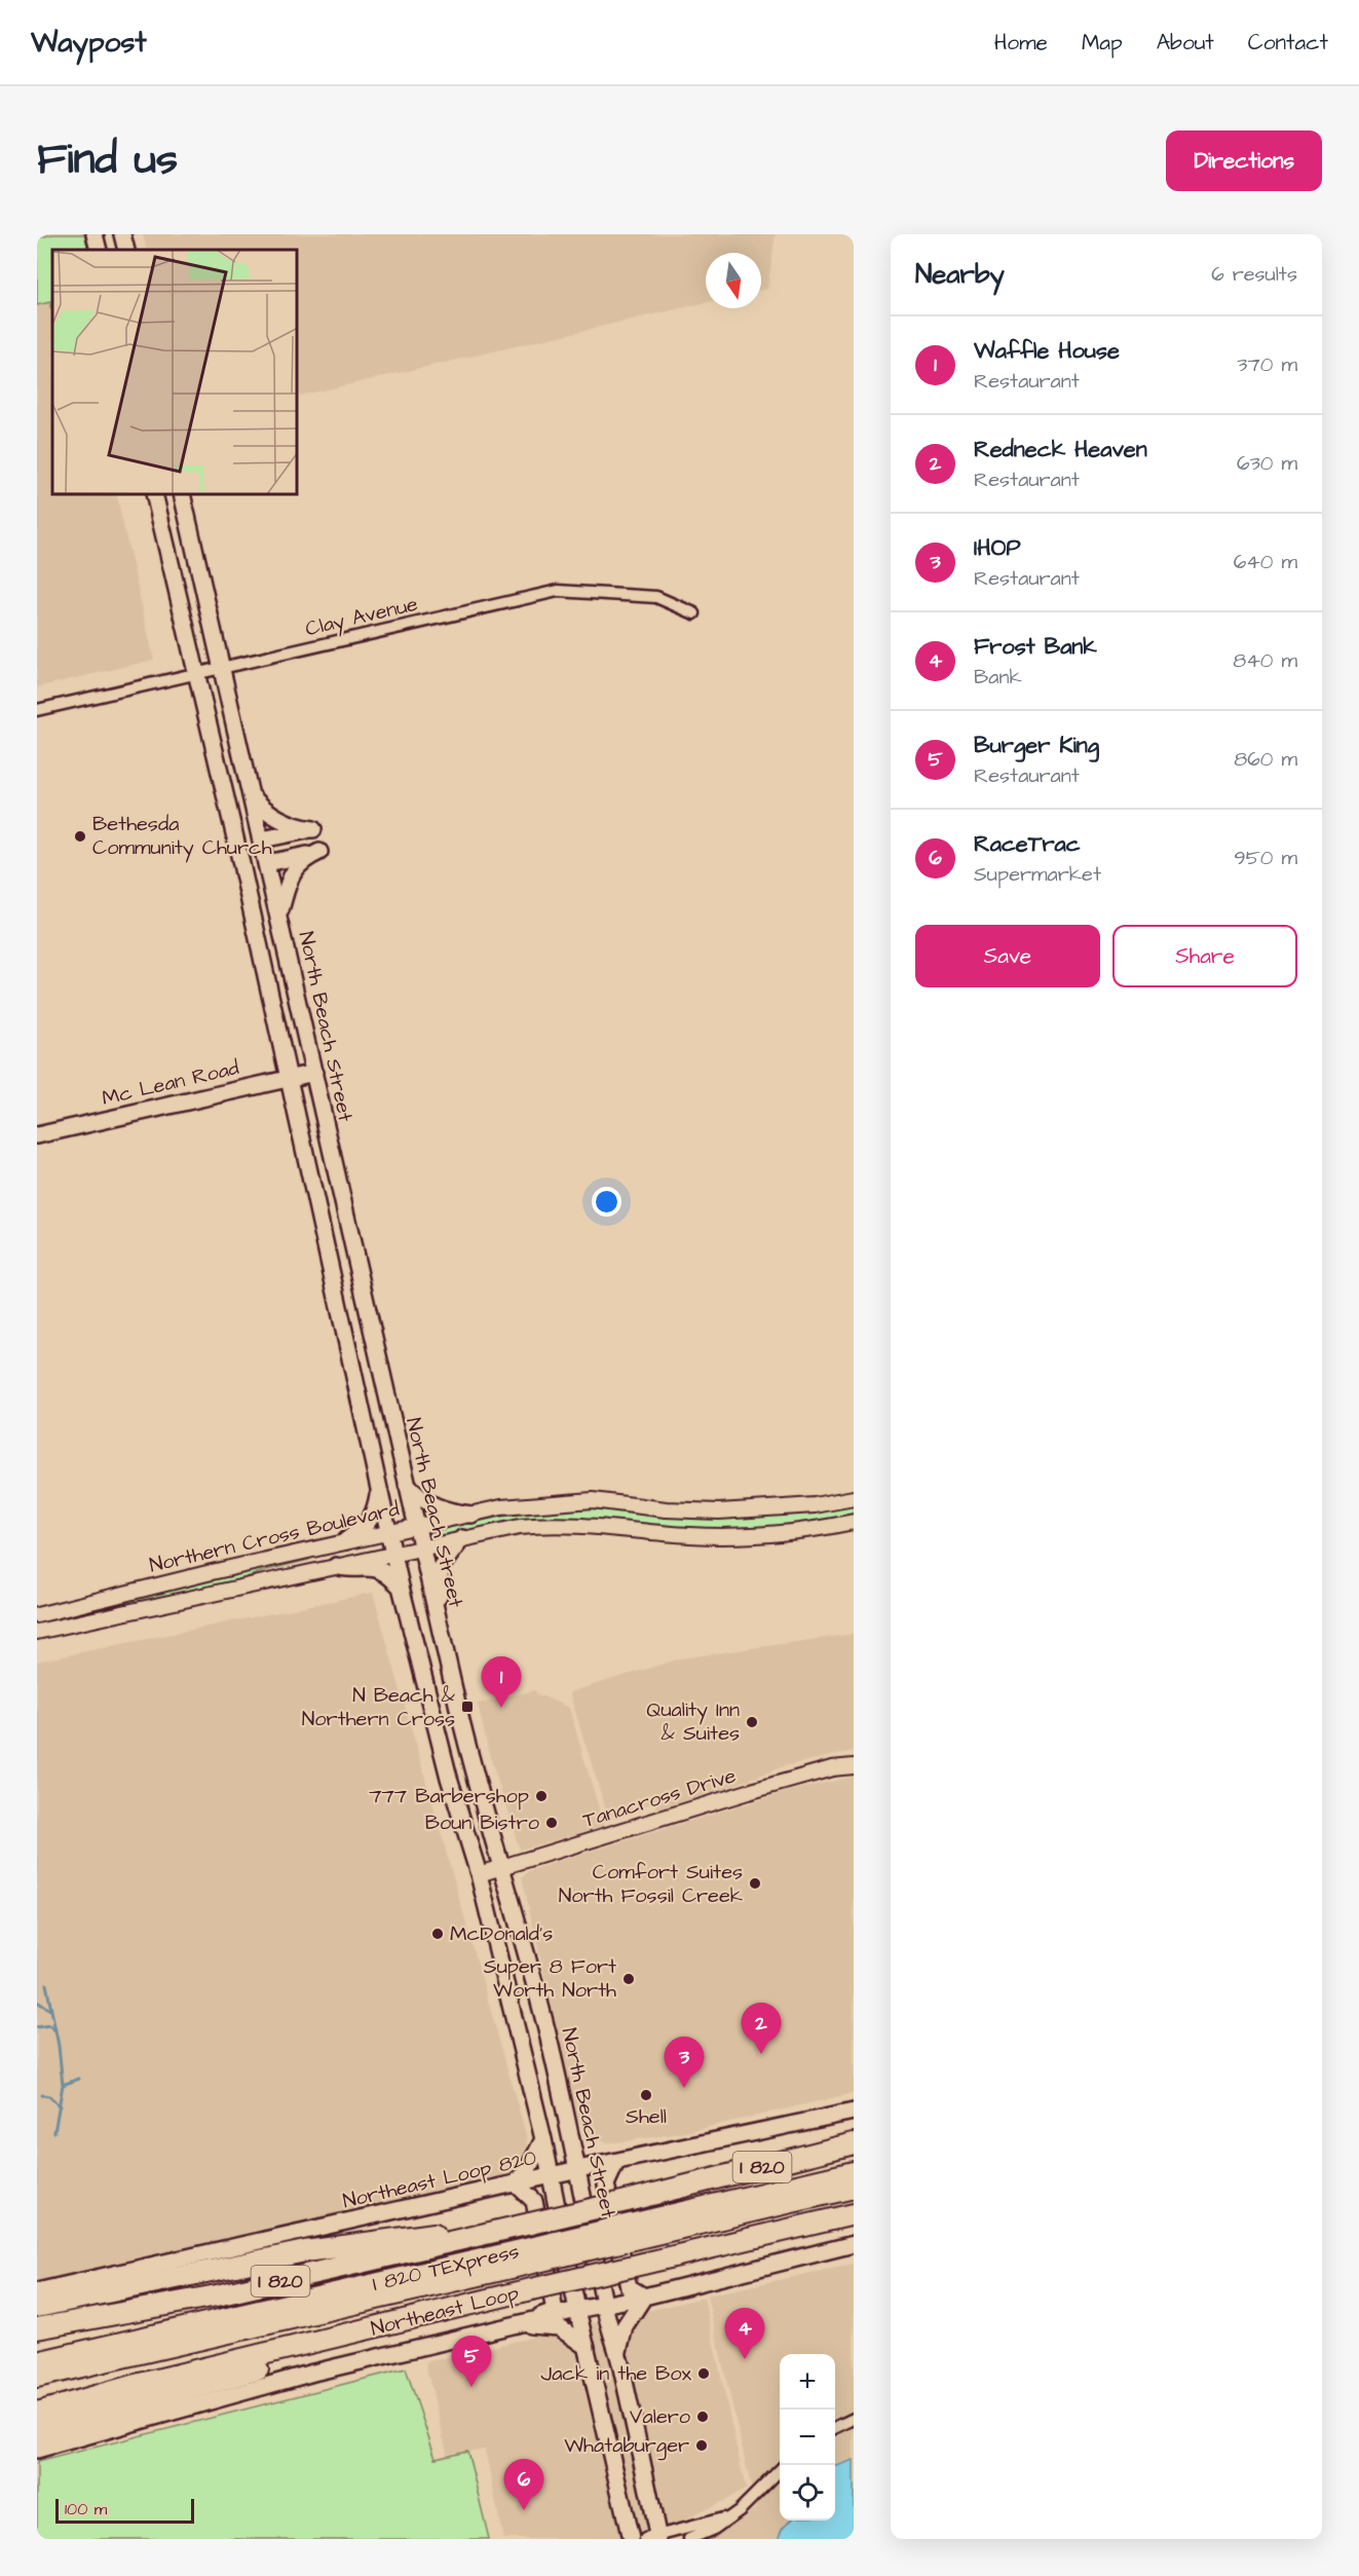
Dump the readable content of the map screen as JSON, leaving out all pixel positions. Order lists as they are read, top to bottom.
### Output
{
  "streets": {
    "highway": ["I 820", "I 820 TEXpress", "Northeast Loop"],
    "main road": ["North Beach Street", "Mc Lean Road", "Northeast Loop 820"],
    "street": ["Clay Avenue", "Northern Cross Boulevard", "Tanacross Drive"]
  },
  "crossings": [
    ["Clay Avenue", "North Beach Street"],
    ["North Beach Street", "Mc Lean Road"],
    ["North Beach Street", "Northern Cross Boulevard"],
    ["North Beach Street", "Tanacross Drive"],
    ["North Beach Street", "Northeast Loop 820"]
  ],
  "places": {
    "other": [
      "Bethesda Community Church",
      "Quality Inn & Suites",
      "777 Barbershop",
      "Boun Bistro",
      "Comfort Suites North Fossil Creek",
      "McDonald's",
      "Super 8 Fort Worth North",
      "Shell",
      "Jack in the Box",
      "Valero",
      "Whataburger"
    ],
    "transit": ["N Beach & Northern Cross"]
  },
  "scale_bar": "100 m",
  "north": "bottom",
  "page": {
    "header": "Waypost",
    "nav": [
      "Home",
      "Map",
      "About",
      "Contact"
    ],
    "title": "Find us",
    "buttons": [
      "Directions",
      ["Save", "Share"]
    ],
    "heading": ["Nearby", "6 results"],
    "list": [
      {
        "mark": "1",
        "name": "Waffle House",
        "note": "Restaurant",
        "value": "370 m"
      },
      {
        "mark": "2",
        "name": "Redneck Heaven",
        "note": "Restaurant",
        "value": "630 m"
      },
      {
        "mark": "3",
        "name": "IHOP",
        "note": "Restaurant",
        "value": "640 m"
      },
      {
        "mark": "4",
        "name": "Frost Bank",
        "note": "Bank",
        "value": "840 m"
      },
      {
        "mark": "5",
        "name": "Burger King",
        "note": "Restaurant",
        "value": "860 m"
      },
      {
        "mark": "6",
        "name": "RaceTrac",
        "note": "Supermarket",
        "value": "950 m"
      }
    ],
    "pins": [
      "1",
      "2",
      "3",
      "4",
      "5",
      "6"
    ],
    "map_buttons": ["+", "−"],
    "scale": "100 m"
  }
}
